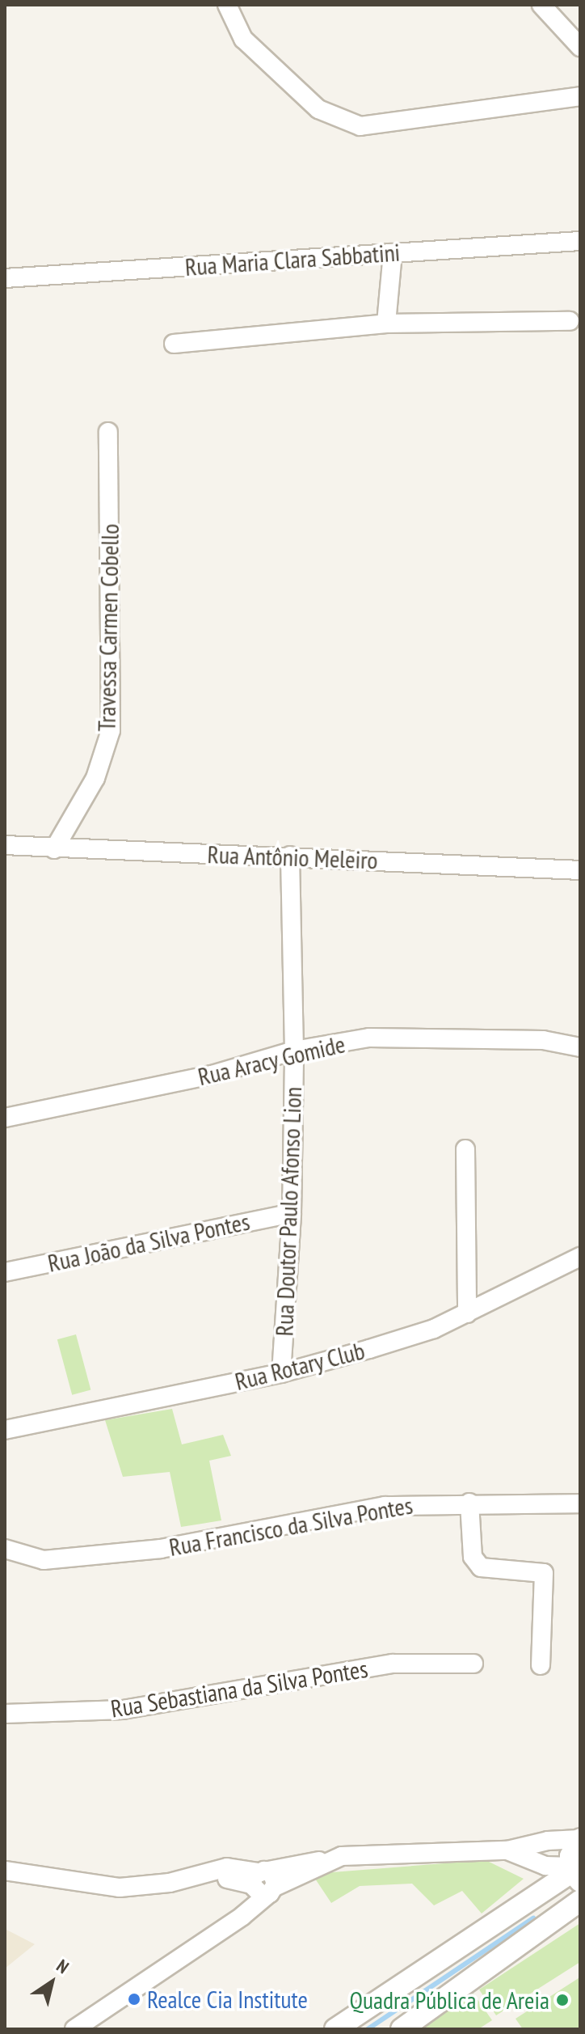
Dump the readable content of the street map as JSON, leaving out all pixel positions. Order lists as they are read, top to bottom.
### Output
{
  "streets": {
    "street": [
      "Rua Maria Clara Sabbatini",
      "Travessa Carmen Cobello",
      "Rua Antônio Meleiro",
      "Rua Aracy Gomide",
      "Rua Doutor Paulo Afonso Lion",
      "Rua João da Silva Pontes",
      "Rua Rotary Club",
      "Rua Francisco da Silva Pontes",
      "Rua Sebastiana da Silva Pontes"
    ]
  },
  "crossings": [
    ["Travessa Carmen Cobello", "Rua Antônio Meleiro"],
    ["Rua Antônio Meleiro", "Rua Doutor Paulo Afonso Lion"],
    ["Rua Aracy Gomide", "Rua Doutor Paulo Afonso Lion"],
    ["Rua Doutor Paulo Afonso Lion", "Rua João da Silva Pontes"],
    ["Rua Doutor Paulo Afonso Lion", "Rua Rotary Club"]
  ],
  "places": ["Realce Cia Institute", "Quadra Pública de Areia"],
  "north": "top right"
}
